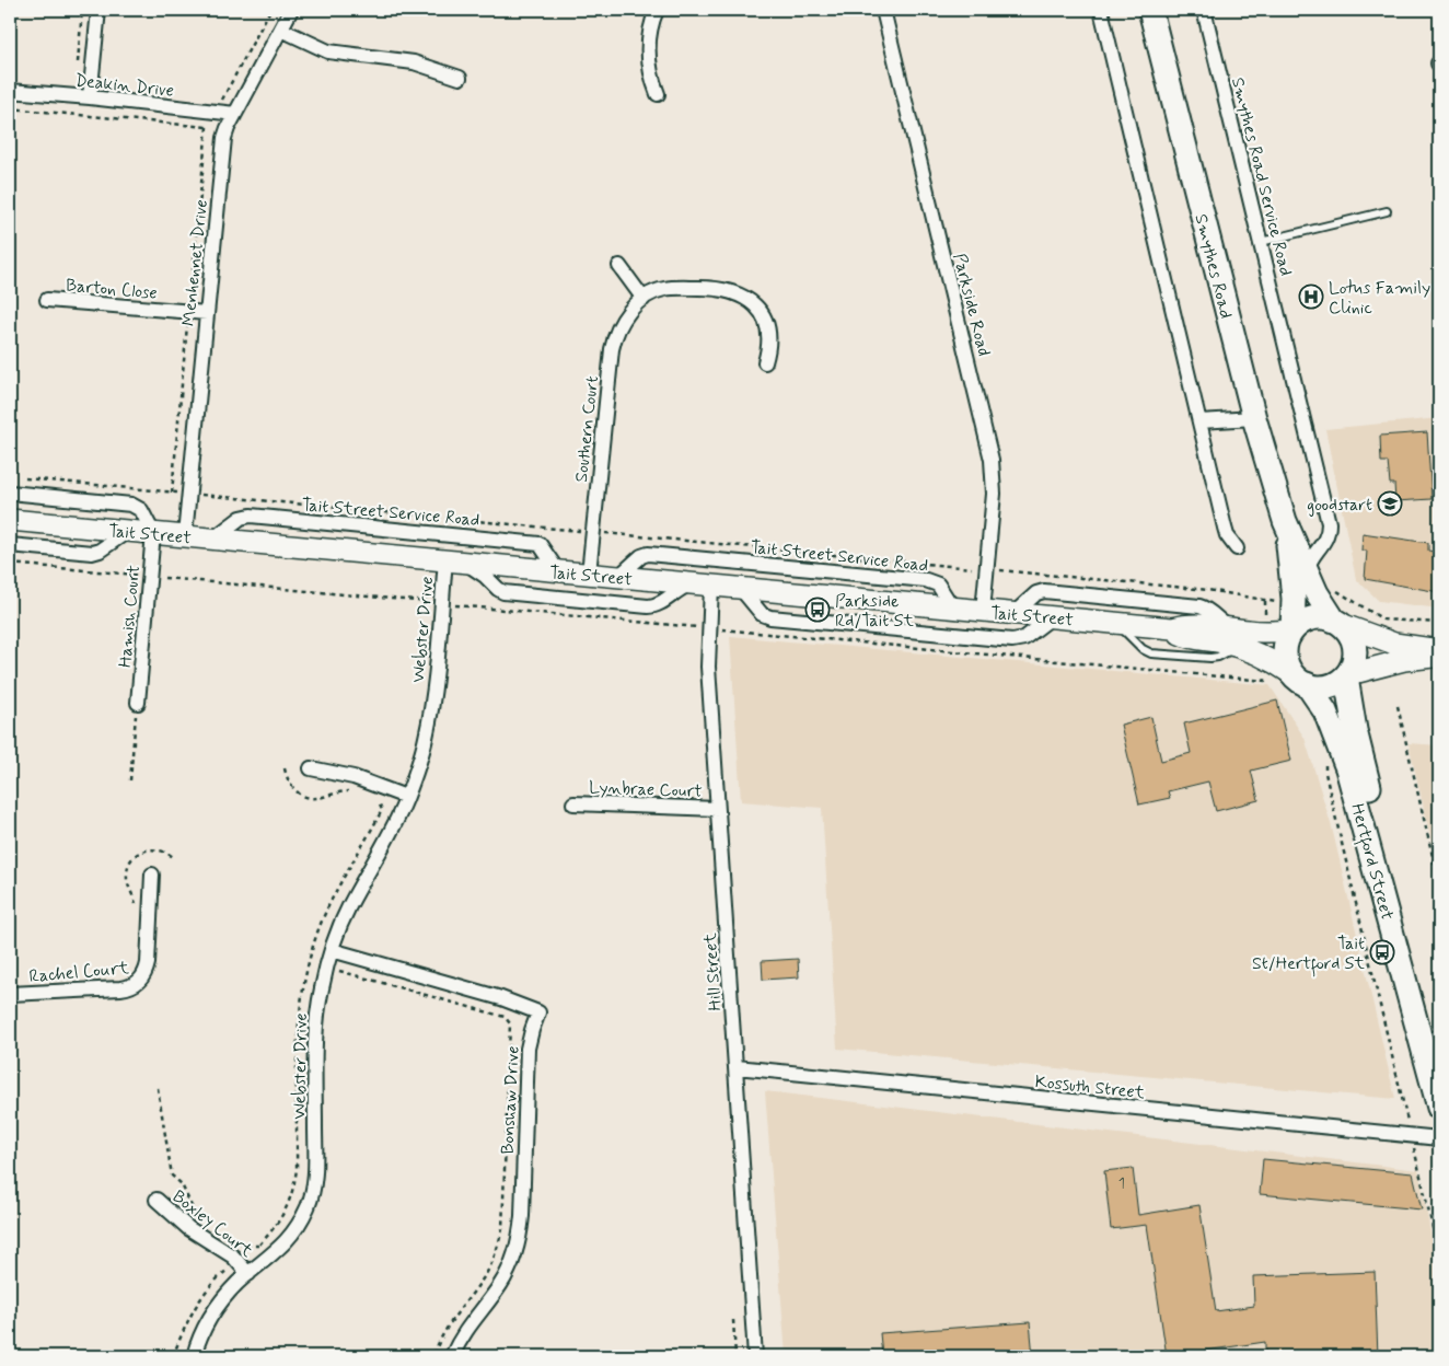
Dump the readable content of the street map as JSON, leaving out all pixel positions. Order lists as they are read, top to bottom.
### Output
{
  "streets": {
    "main road": ["Smythes Road", "Hertford Street"],
    "street": [
      "Deakin Drive",
      "Smythes Road Service Road",
      "Menhennet Drive",
      "Barton Close",
      "Parkside Road",
      "Southern Court",
      "Tait Street Service Road",
      "Tait Street",
      "Hamish Court",
      "Webster Drive",
      "Lynbrae Court",
      "Rachel Court",
      "Hill Street",
      "Kossuth Street",
      "Bonshaw Drive",
      "Boxley Court"
    ]
  },
  "crossings": [
    ["Deakin Drive", "Menhennet Drive"],
    ["Smythes Road Service Road", "Smythes Road"],
    ["Menhennet Drive", "Barton Close"],
    ["Menhennet Drive", "Tait Street"],
    ["Smythes Road", "Tait Street"],
    ["Smythes Road", "Hertford Street"],
    ["Parkside Road", "Tait Street"],
    ["Southern Court", "Tait Street"],
    ["Tait Street Service Road", "Tait Street"],
    ["Tait Street", "Hamish Court"],
    ["Tait Street", "Webster Drive"],
    ["Tait Street", "Hertford Street"],
    ["Tait Street", "Hill Street"],
    ["Webster Drive", "Bonshaw Drive"],
    ["Webster Drive", "Boxley Court"],
    ["Lynbrae Court", "Hill Street"],
    ["Hill Street", "Kossuth Street"]
  ],
  "places": {
    "hospital": ["Lotus Family Clinic"],
    "school or university": ["goodstart"],
    "bus stop": ["Parkside Rd/Tait St", "Tait St/Hertford St"]
  },
  "house_numbers": ["1"]
}
